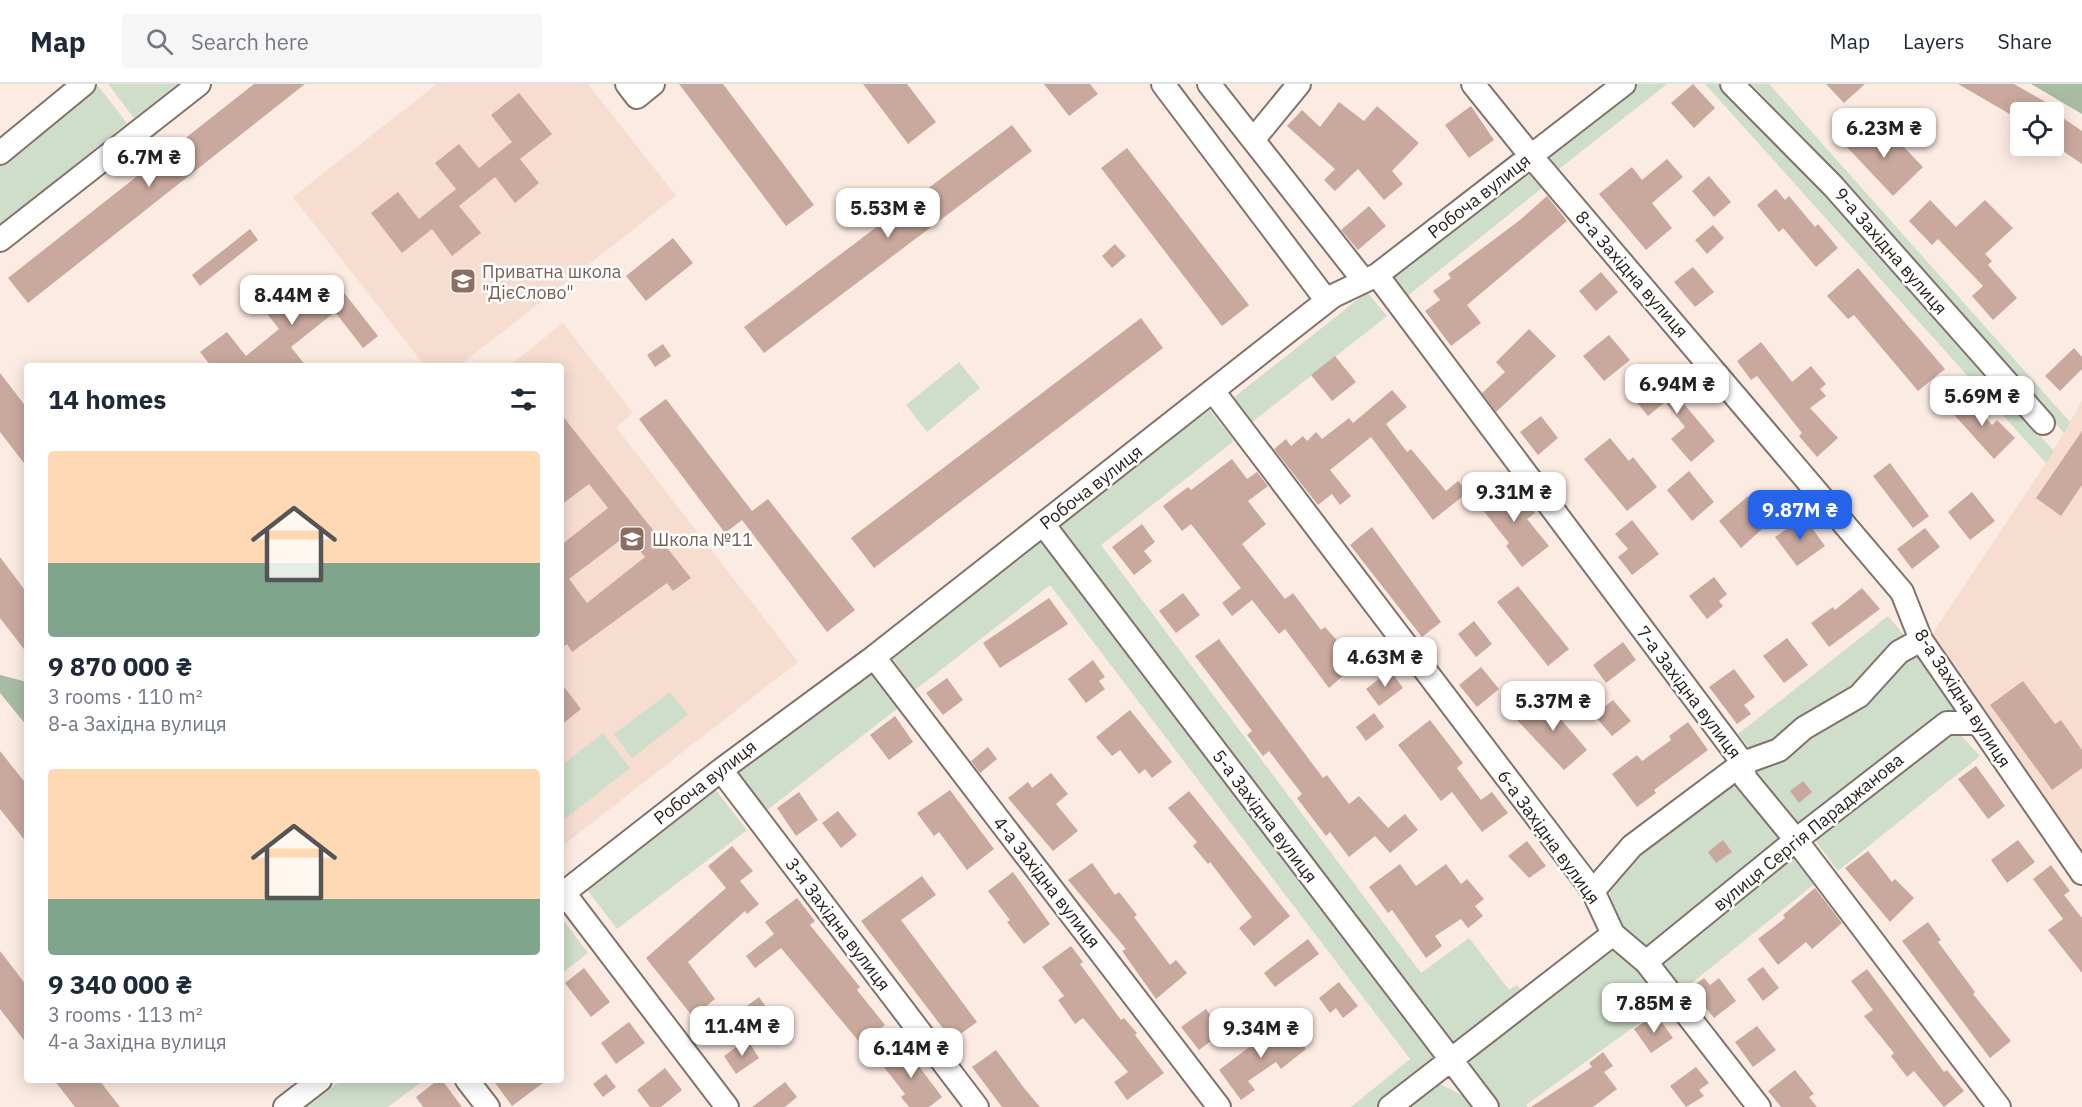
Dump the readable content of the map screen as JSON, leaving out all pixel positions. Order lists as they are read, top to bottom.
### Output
{
  "streets": {
    "street": [
      "Робоча вулиця",
      "9-а Західна вулиця",
      "8-а Західна вулиця",
      "7-а Західна вулиця",
      "5-а Західна вулиця",
      "вулиця Сергія Параджанова",
      "6-а Західна вулиця",
      "4-а Західна вулиця",
      "3-я Західна вулиця"
    ]
  },
  "crossings": [
    ["Робоча вулиця", "8-а Західна вулиця"],
    ["Робоча вулиця", "7-а Західна вулиця"],
    ["Робоча вулиця", "5-а Західна вулиця"],
    ["Робоча вулиця", "6-а Західна вулиця"],
    ["Робоча вулиця", "4-а Західна вулиця"],
    ["Робоча вулиця", "3-я Західна вулиця"],
    ["8-а Західна вулиця", "вулиця Сергія Параджанова"],
    ["7-а Західна вулиця", "вулиця Сергія Параджанова"],
    ["вулиця Сергія Параджанова", "6-а Західна вулиця"]
  ],
  "places": {
    "school or university": ["Приватна школа \"ДієСлово\"", "Школа №11"]
  },
  "page": {
    "header": "Map",
    "search": "Search here",
    "nav": ["Map", "Layers", "Share"],
    "price": [
      "6.23M ₴",
      "6.7M ₴",
      "5.53M ₴",
      "8.44M ₴",
      "6.94M ₴",
      "5.69M ₴",
      "9.31M ₴",
      "9.87M ₴",
      "4.63M ₴",
      "5.37M ₴",
      "7.85M ₴",
      "11.4M ₴",
      "9.34M ₴",
      "6.14M ₴"
    ],
    "heading": "14 homes",
    "list": [
      {
        "name": "9 870 000 ₴",
        "note": "3 rooms · 110 m² · 8-а Західна вулиця"
      },
      {
        "name": "9 340 000 ₴",
        "note": "3 rooms · 113 m² · 4-а Західна вулиця"
      }
    ]
  }
}
